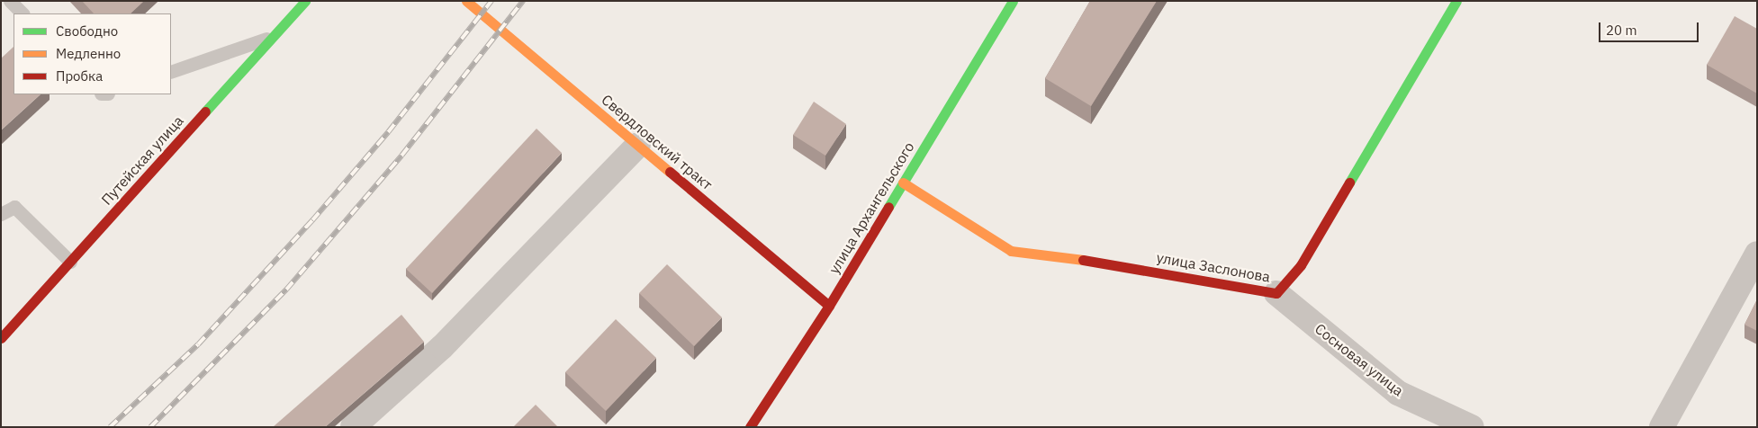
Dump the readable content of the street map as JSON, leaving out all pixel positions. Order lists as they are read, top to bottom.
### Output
{
  "streets": {
    "street": [
      "Свердловский тракт",
      "Путейская улица",
      "улица Архангельского",
      "улица Заслонова",
      "Сосновая улица"
    ]
  },
  "crossings": [
    ["Свердловский тракт", "улица Архангельского"],
    ["улица Архангельского", "улица Заслонова"],
    ["улица Заслонова", "Сосновая улица"]
  ],
  "legend": ["Свободно", "Медленно", "Пробка"],
  "scale_bar": "20 m"
}
